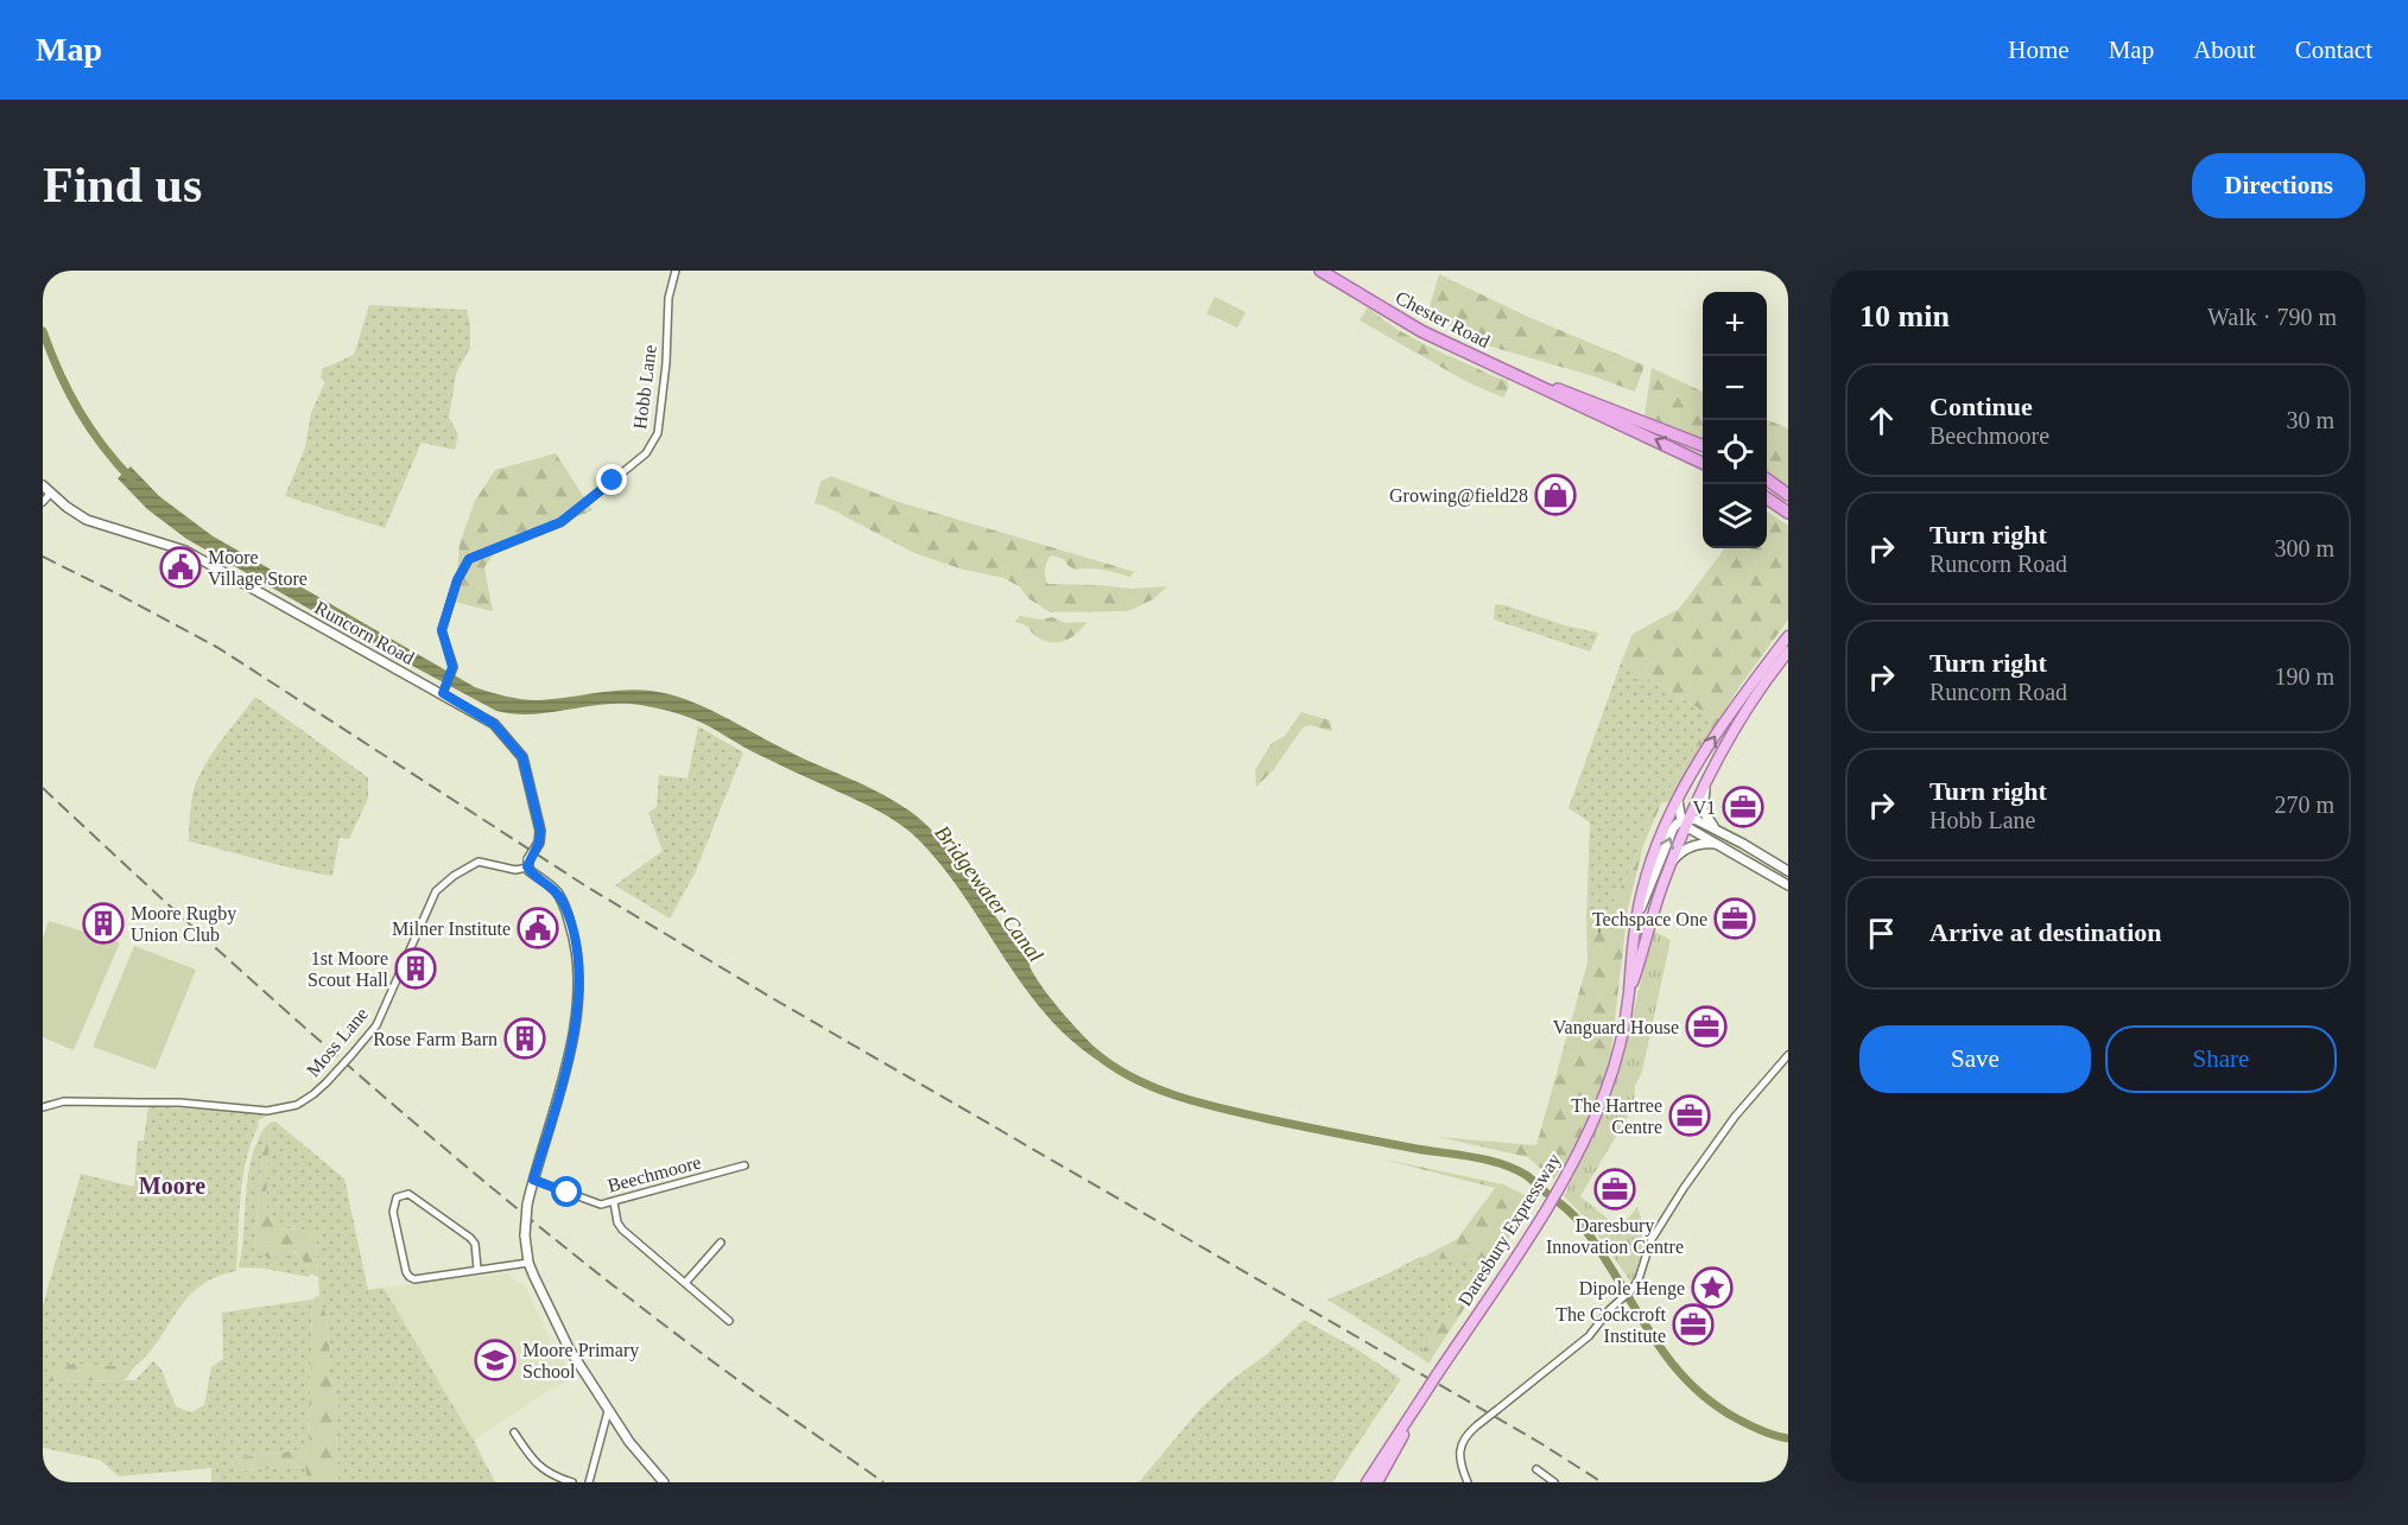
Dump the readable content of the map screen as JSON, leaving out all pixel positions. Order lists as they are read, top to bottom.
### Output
{
  "streets": {
    "highway": ["Chester Road"],
    "main road": ["Daresbury Expressway"],
    "street": [
      "Hobb Lane",
      "Runcorn Road",
      "Moss Lane",
      "Beechmoore"
    ]
  },
  "crossings": [
    ["Hobb Lane", "Runcorn Road"],
    ["Runcorn Road", "Moss Lane"]
  ],
  "districts": ["Moore"],
  "water": ["Bridgewater Canal"],
  "places": {
    "shop": ["Growing@field28"],
    "public building": ["Moore Village Store", "Milner Institute"],
    "office": [
      "V1",
      "Techspace One",
      "Vanguard House",
      "The Hartree Centre",
      "Daresbury Innovation Centre",
      "The Cockcroft Institute"
    ],
    "building": ["Moore Rugby Union Club", "1st Moore Scout Hall", "Rose Farm Barn"],
    "place": ["Dipole Henge"],
    "school or university": ["Moore Primary School"]
  },
  "page": {
    "header": "Map",
    "nav": [
      "Home",
      "Map",
      "About",
      "Contact"
    ],
    "buttons": [
      "Directions",
      ["Save", "Share"]
    ],
    "title": "Find us",
    "heading": ["10 min", "Walk · 790 m"],
    "map_buttons": ["+", "−"],
    "list": [
      ["Continue", "Beechmoore", "30 m"],
      ["Turn right", "Runcorn Road", "300 m"],
      ["Turn right", "Runcorn Road", "190 m"],
      ["Turn right", "Hobb Lane", "270 m"],
      "Arrive at destination"
    ]
  }
}
